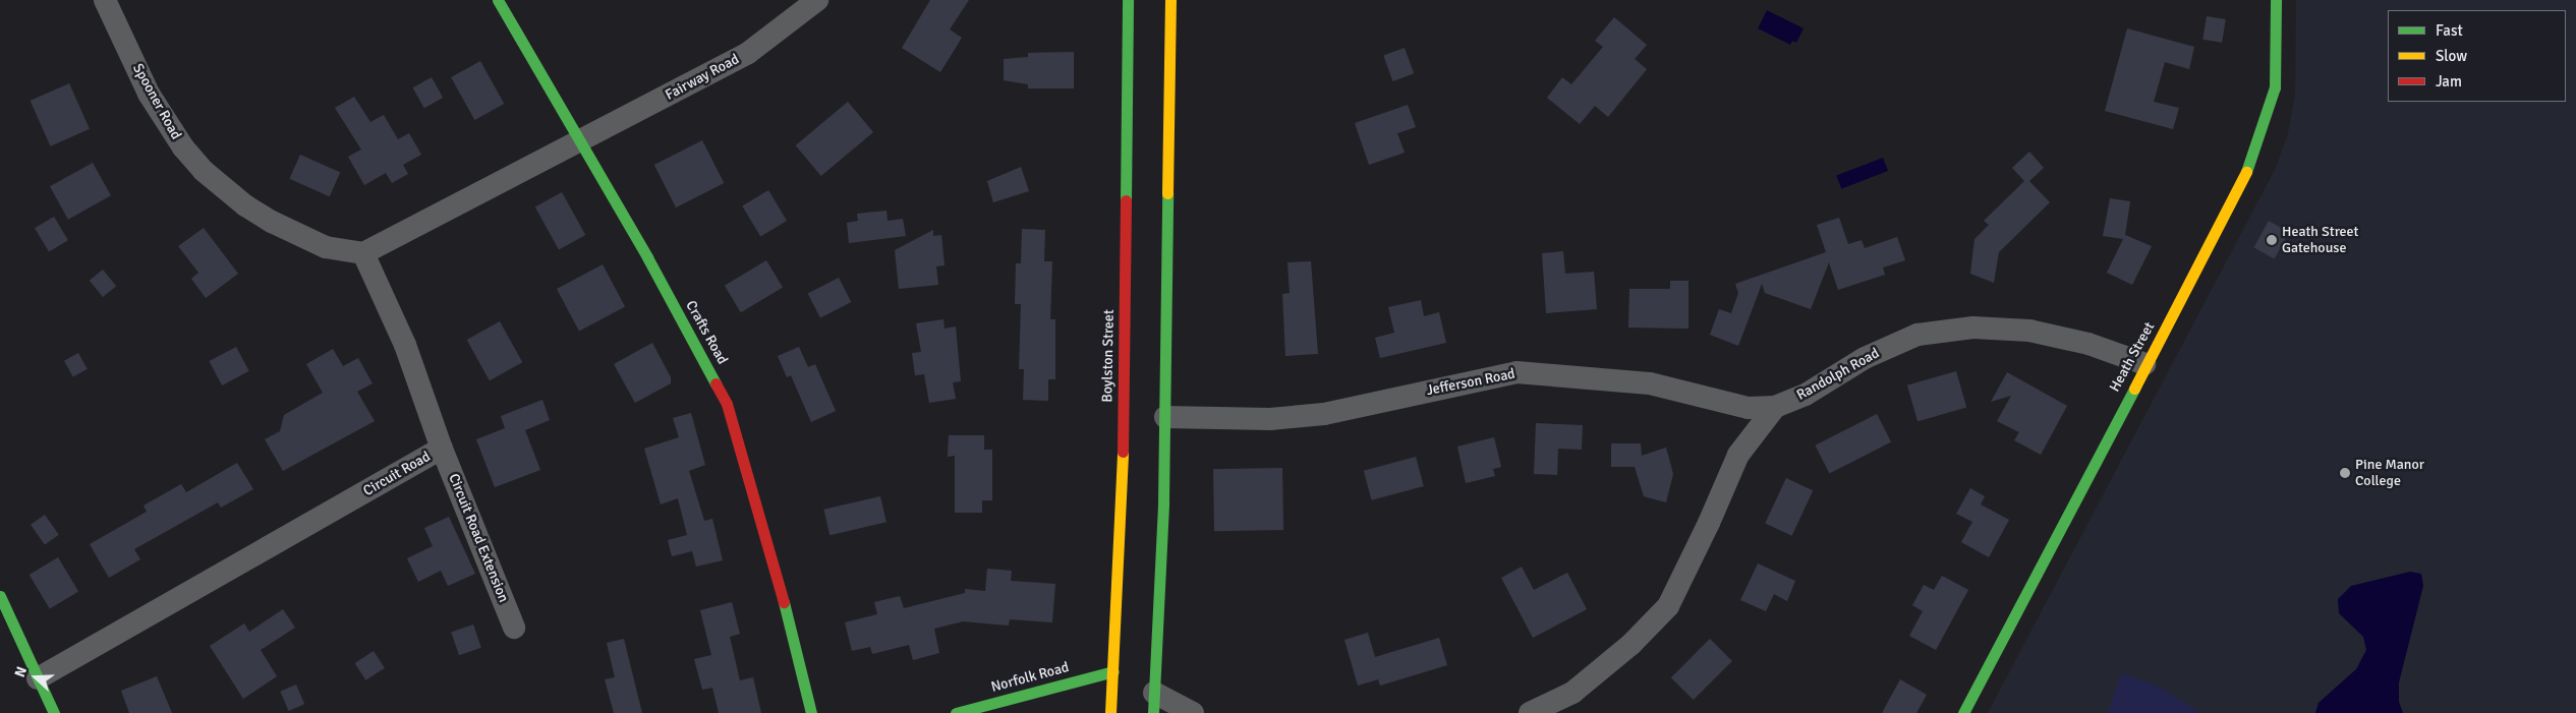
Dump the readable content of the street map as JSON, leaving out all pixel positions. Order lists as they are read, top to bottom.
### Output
{
  "streets": {
    "main road": [
      "Crafts Road",
      "Boylston Street",
      "Heath Street",
      "Norfolk Road"
    ],
    "street": [
      "Fairway Road",
      "Spooner Road",
      "Randolph Road",
      "Jefferson Road",
      "Circuit Road",
      "Circuit Road Extension"
    ]
  },
  "crossings": [
    ["Fairway Road", "Crafts Road"],
    ["Spooner Road", "Circuit Road"],
    ["Boylston Street", "Norfolk Road"],
    ["Heath Street", "Randolph Road"],
    ["Randolph Road", "Jefferson Road"],
    ["Circuit Road", "Circuit Road Extension"]
  ],
  "places": ["Heath Street Gatehouse", "Pine Manor College"],
  "legend": ["Fast", "Slow", "Jam"],
  "north": "left"
}
